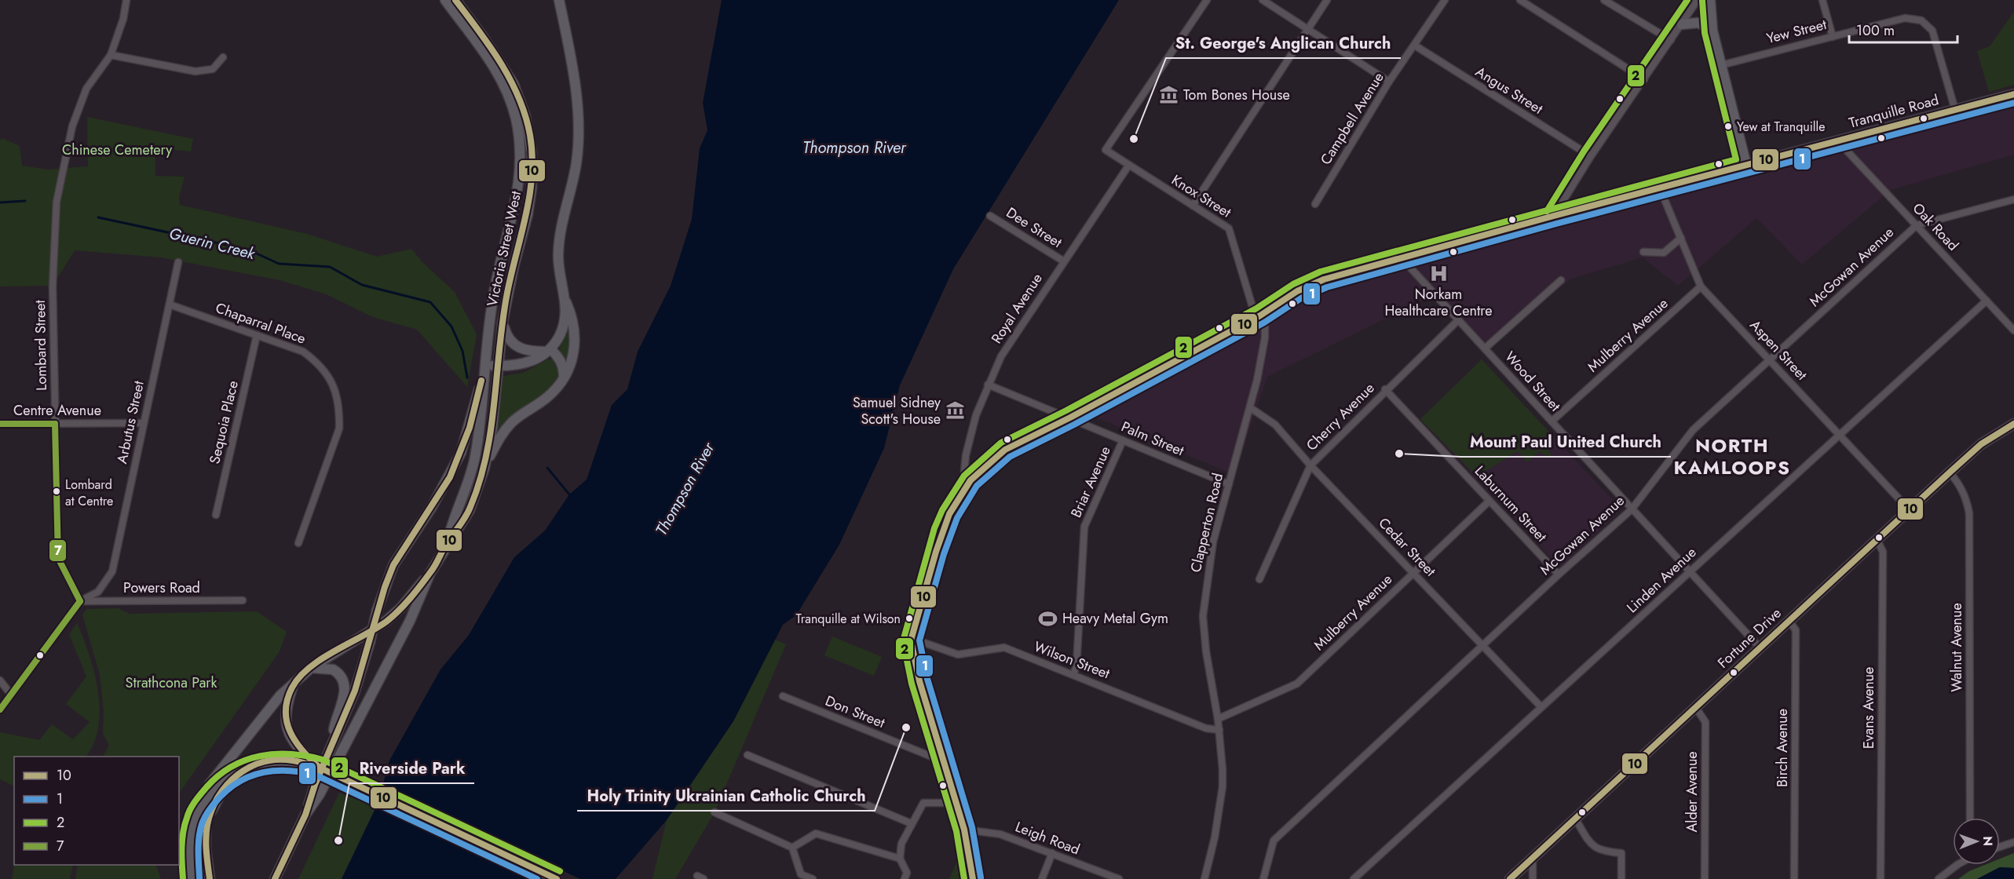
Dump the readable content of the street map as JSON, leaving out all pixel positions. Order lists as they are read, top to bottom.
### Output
{
  "streets": {
    "main road": ["Tranquille Road", "Victoria Street West", "Fortune Drive"],
    "street": [
      "Yew Street",
      "Angus Street",
      "Campbell Avenue",
      "Knox Street",
      "Oak Road",
      "Dee Street",
      "McGowan Avenue",
      "Royal Avenue",
      "Chaparral Place",
      "Mulberry Avenue",
      "Lombard Street",
      "Aspen Street",
      "Wood Street",
      "Centre Avenue",
      "Cherry Avenue",
      "Arbutus Street",
      "Sequoia Place",
      "Palm Street",
      "Briar Avenue",
      "Laburnum Street",
      "Clapperton Road",
      "Cedar Street",
      "Linden Avenue",
      "Powers Road",
      "Walnut Avenue",
      "Wilson Street",
      "Evans Avenue",
      "Don Street",
      "Birch Avenue",
      "Alder Avenue",
      "Leigh Road"
    ]
  },
  "crossings": [
    ["Yew Street", "Tranquille Road"],
    ["Angus Street", "Campbell Avenue"],
    ["Tranquille Road", "Knox Street"],
    ["Tranquille Road", "Oak Road"],
    ["Tranquille Road", "Royal Avenue"],
    ["Tranquille Road", "Aspen Street"],
    ["Tranquille Road", "Wood Street"],
    ["Tranquille Road", "Palm Street"],
    ["Tranquille Road", "Clapperton Road"],
    ["Tranquille Road", "Wilson Street"],
    ["Tranquille Road", "Don Street"],
    ["Tranquille Road", "Leigh Road"],
    ["Knox Street", "Royal Avenue"],
    ["Knox Street", "Clapperton Road"],
    ["Oak Road", "McGowan Avenue"],
    ["Oak Road", "Linden Avenue"],
    ["Dee Street", "Royal Avenue"],
    ["McGowan Avenue", "Aspen Street"],
    ["McGowan Avenue", "Wood Street"],
    ["McGowan Avenue", "Laburnum Street"],
    ["McGowan Avenue", "Cedar Street"],
    ["Royal Avenue", "Palm Street"],
    ["Chaparral Place", "Arbutus Street"],
    ["Chaparral Place", "Sequoia Place"],
    ["Mulberry Avenue", "Aspen Street"],
    ["Mulberry Avenue", "Wood Street"],
    ["Mulberry Avenue", "Laburnum Street"],
    ["Mulberry Avenue", "Clapperton Road"],
    ["Mulberry Avenue", "Cedar Street"],
    ["Lombard Street", "Centre Avenue"],
    ["Lombard Street", "Arbutus Street"],
    ["Lombard Street", "Powers Road"],
    ["Aspen Street", "Linden Avenue"],
    ["Aspen Street", "Fortune Drive"],
    ["Wood Street", "Cherry Avenue"],
    ["Wood Street", "Linden Avenue"],
    ["Wood Street", "Fortune Drive"],
    ["Centre Avenue", "Arbutus Street"],
    ["Cherry Avenue", "Laburnum Street"],
    ["Cherry Avenue", "Cedar Street"],
    ["Arbutus Street", "Powers Road"],
    ["Palm Street", "Briar Avenue"],
    ["Palm Street", "Clapperton Road"],
    ["Briar Avenue", "Wilson Street"],
    ["Clapperton Road", "Cedar Street"],
    ["Clapperton Road", "Wilson Street"],
    ["Cedar Street", "Linden Avenue"],
    ["Fortune Drive", "Walnut Avenue"],
    ["Fortune Drive", "Evans Avenue"],
    ["Fortune Drive", "Birch Avenue"],
    ["Fortune Drive", "Alder Avenue"]
  ],
  "districts": ["NORTH KAMLOOPS"],
  "water": ["Thompson River", "Guerin Creek"],
  "parks": ["Chinese Cemetery", "Strathcona Park"],
  "places": {
    "museum": ["Tom Bones House", "Samuel Sidney Scott's House"],
    "other": [
      "Yew at Tranquille",
      "St. George's Anglican Church",
      "Mount Paul United Church",
      "Lombard at Centre",
      "Tranquille at Wilson",
      "Holy Trinity Ukrainian Catholic Church",
      "Riverside Park"
    ],
    "hospital": ["Norkam Healthcare Centre"],
    "sports": ["Heavy Metal Gym"]
  },
  "lines": [
    "transit line 10",
    "transit line 2",
    "transit line 1",
    "transit line 7"
  ],
  "legend": [
    "10",
    "1",
    "2",
    "7"
  ],
  "scale_bar": "100 m",
  "north": "right"
}
